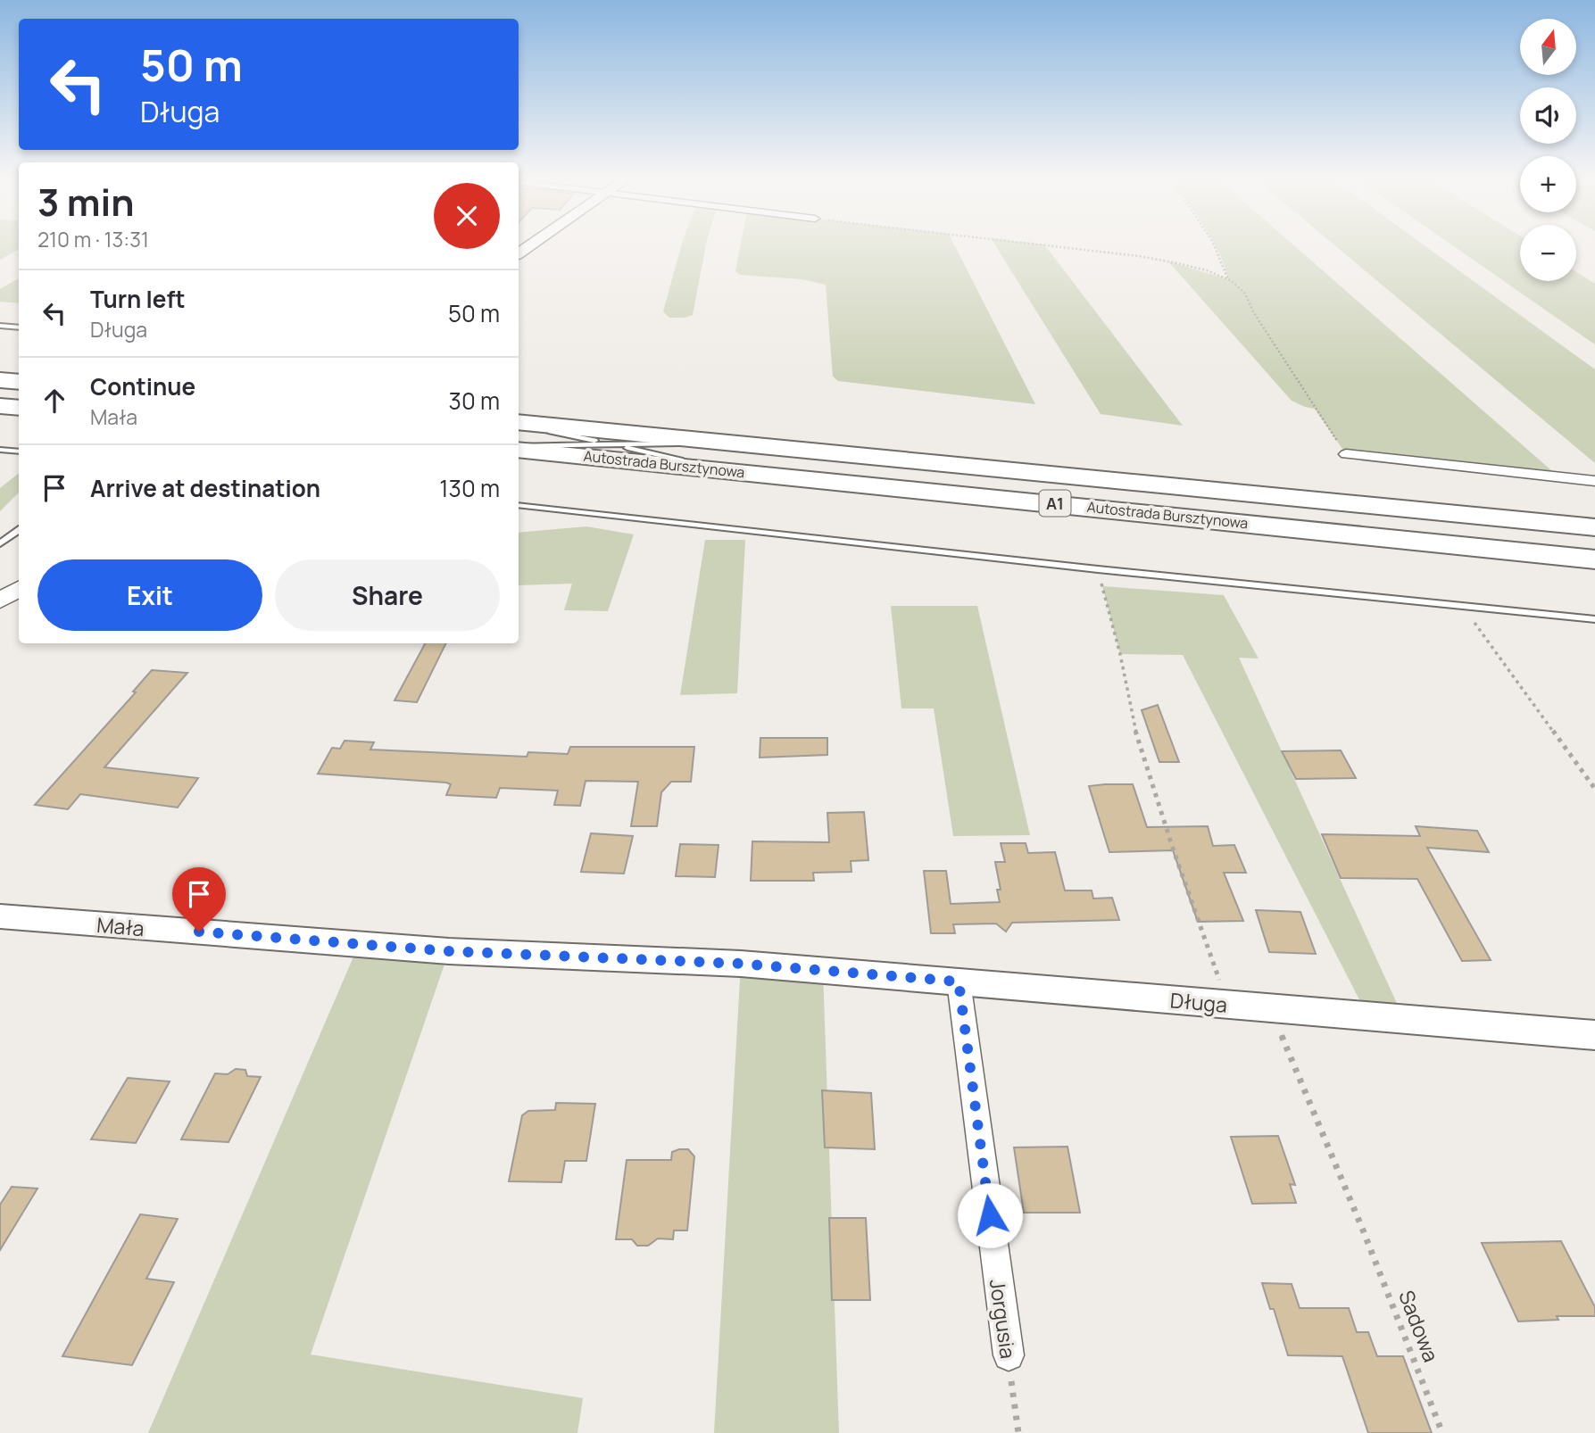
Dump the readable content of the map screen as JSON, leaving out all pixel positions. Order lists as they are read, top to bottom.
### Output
{
  "streets": {
    "highway": ["Autostrada Bursztynowa", "A1"],
    "street": ["Mała", "Długa", "Jorgusia"],
    "path": ["Sadowa"]
  },
  "crossings": [
    ["Mała", "Długa"],
    ["Długa", "Jorgusia"],
    ["Długa", "Sadowa"]
  ],
  "north": "top",
  "page": {
    "map_buttons": ["+", "−"],
    "turn": ["50 m", "Długa"],
    "heading": ["3 min", "210 m · 13:31"],
    "list": [
      {
        "name": "Turn left",
        "note": "Długa",
        "value": "50 m"
      },
      {
        "name": "Continue",
        "note": "Mała",
        "value": "30 m"
      },
      {
        "name": "Arrive at destination",
        "value": "130 m"
      }
    ],
    "buttons": ["Exit", "Share"]
  }
}
